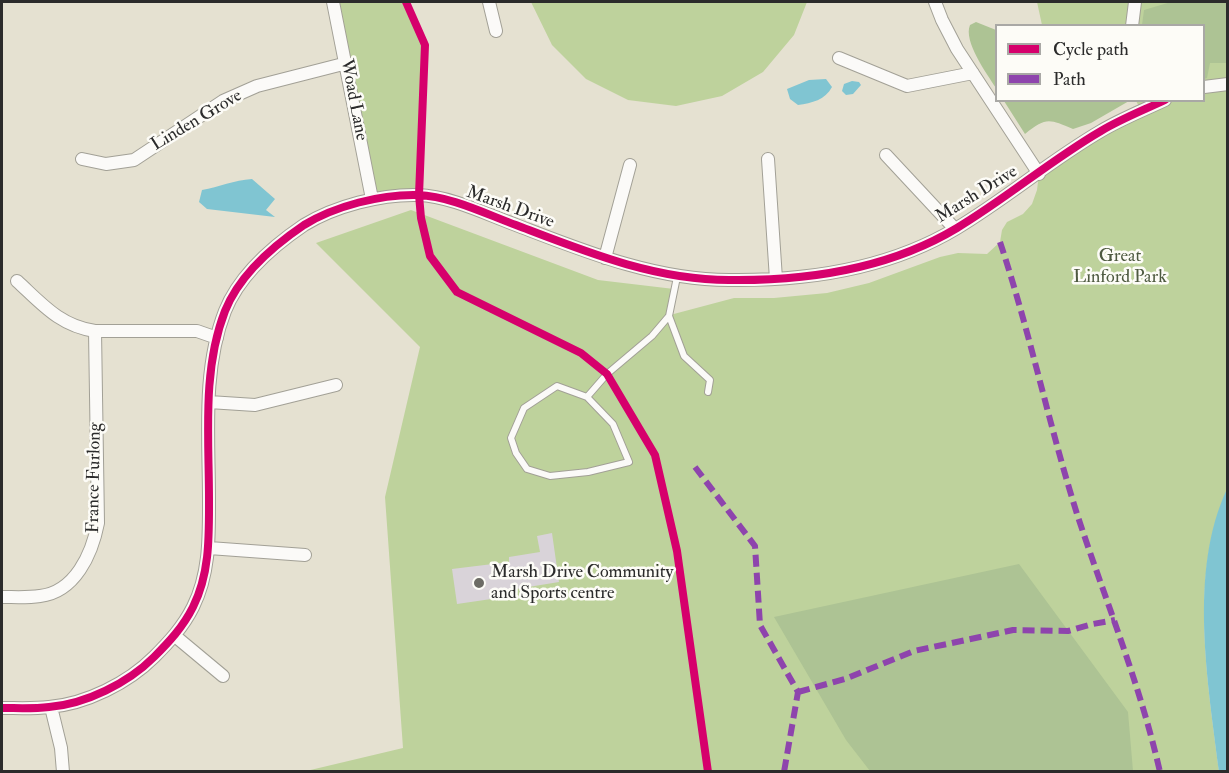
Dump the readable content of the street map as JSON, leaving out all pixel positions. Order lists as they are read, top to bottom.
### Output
{
  "streets": {
    "street": [
      "Woad Lane",
      "Linden Grove",
      "Marsh Drive",
      "France Furlong"
    ]
  },
  "crossings": [
    ["Woad Lane", "Linden Grove"],
    ["Woad Lane", "Marsh Drive"]
  ],
  "parks": ["Great Linford Park"],
  "places": ["Marsh Drive Community and Sports centre"],
  "legend": ["Cycle path", "Path"]
}
